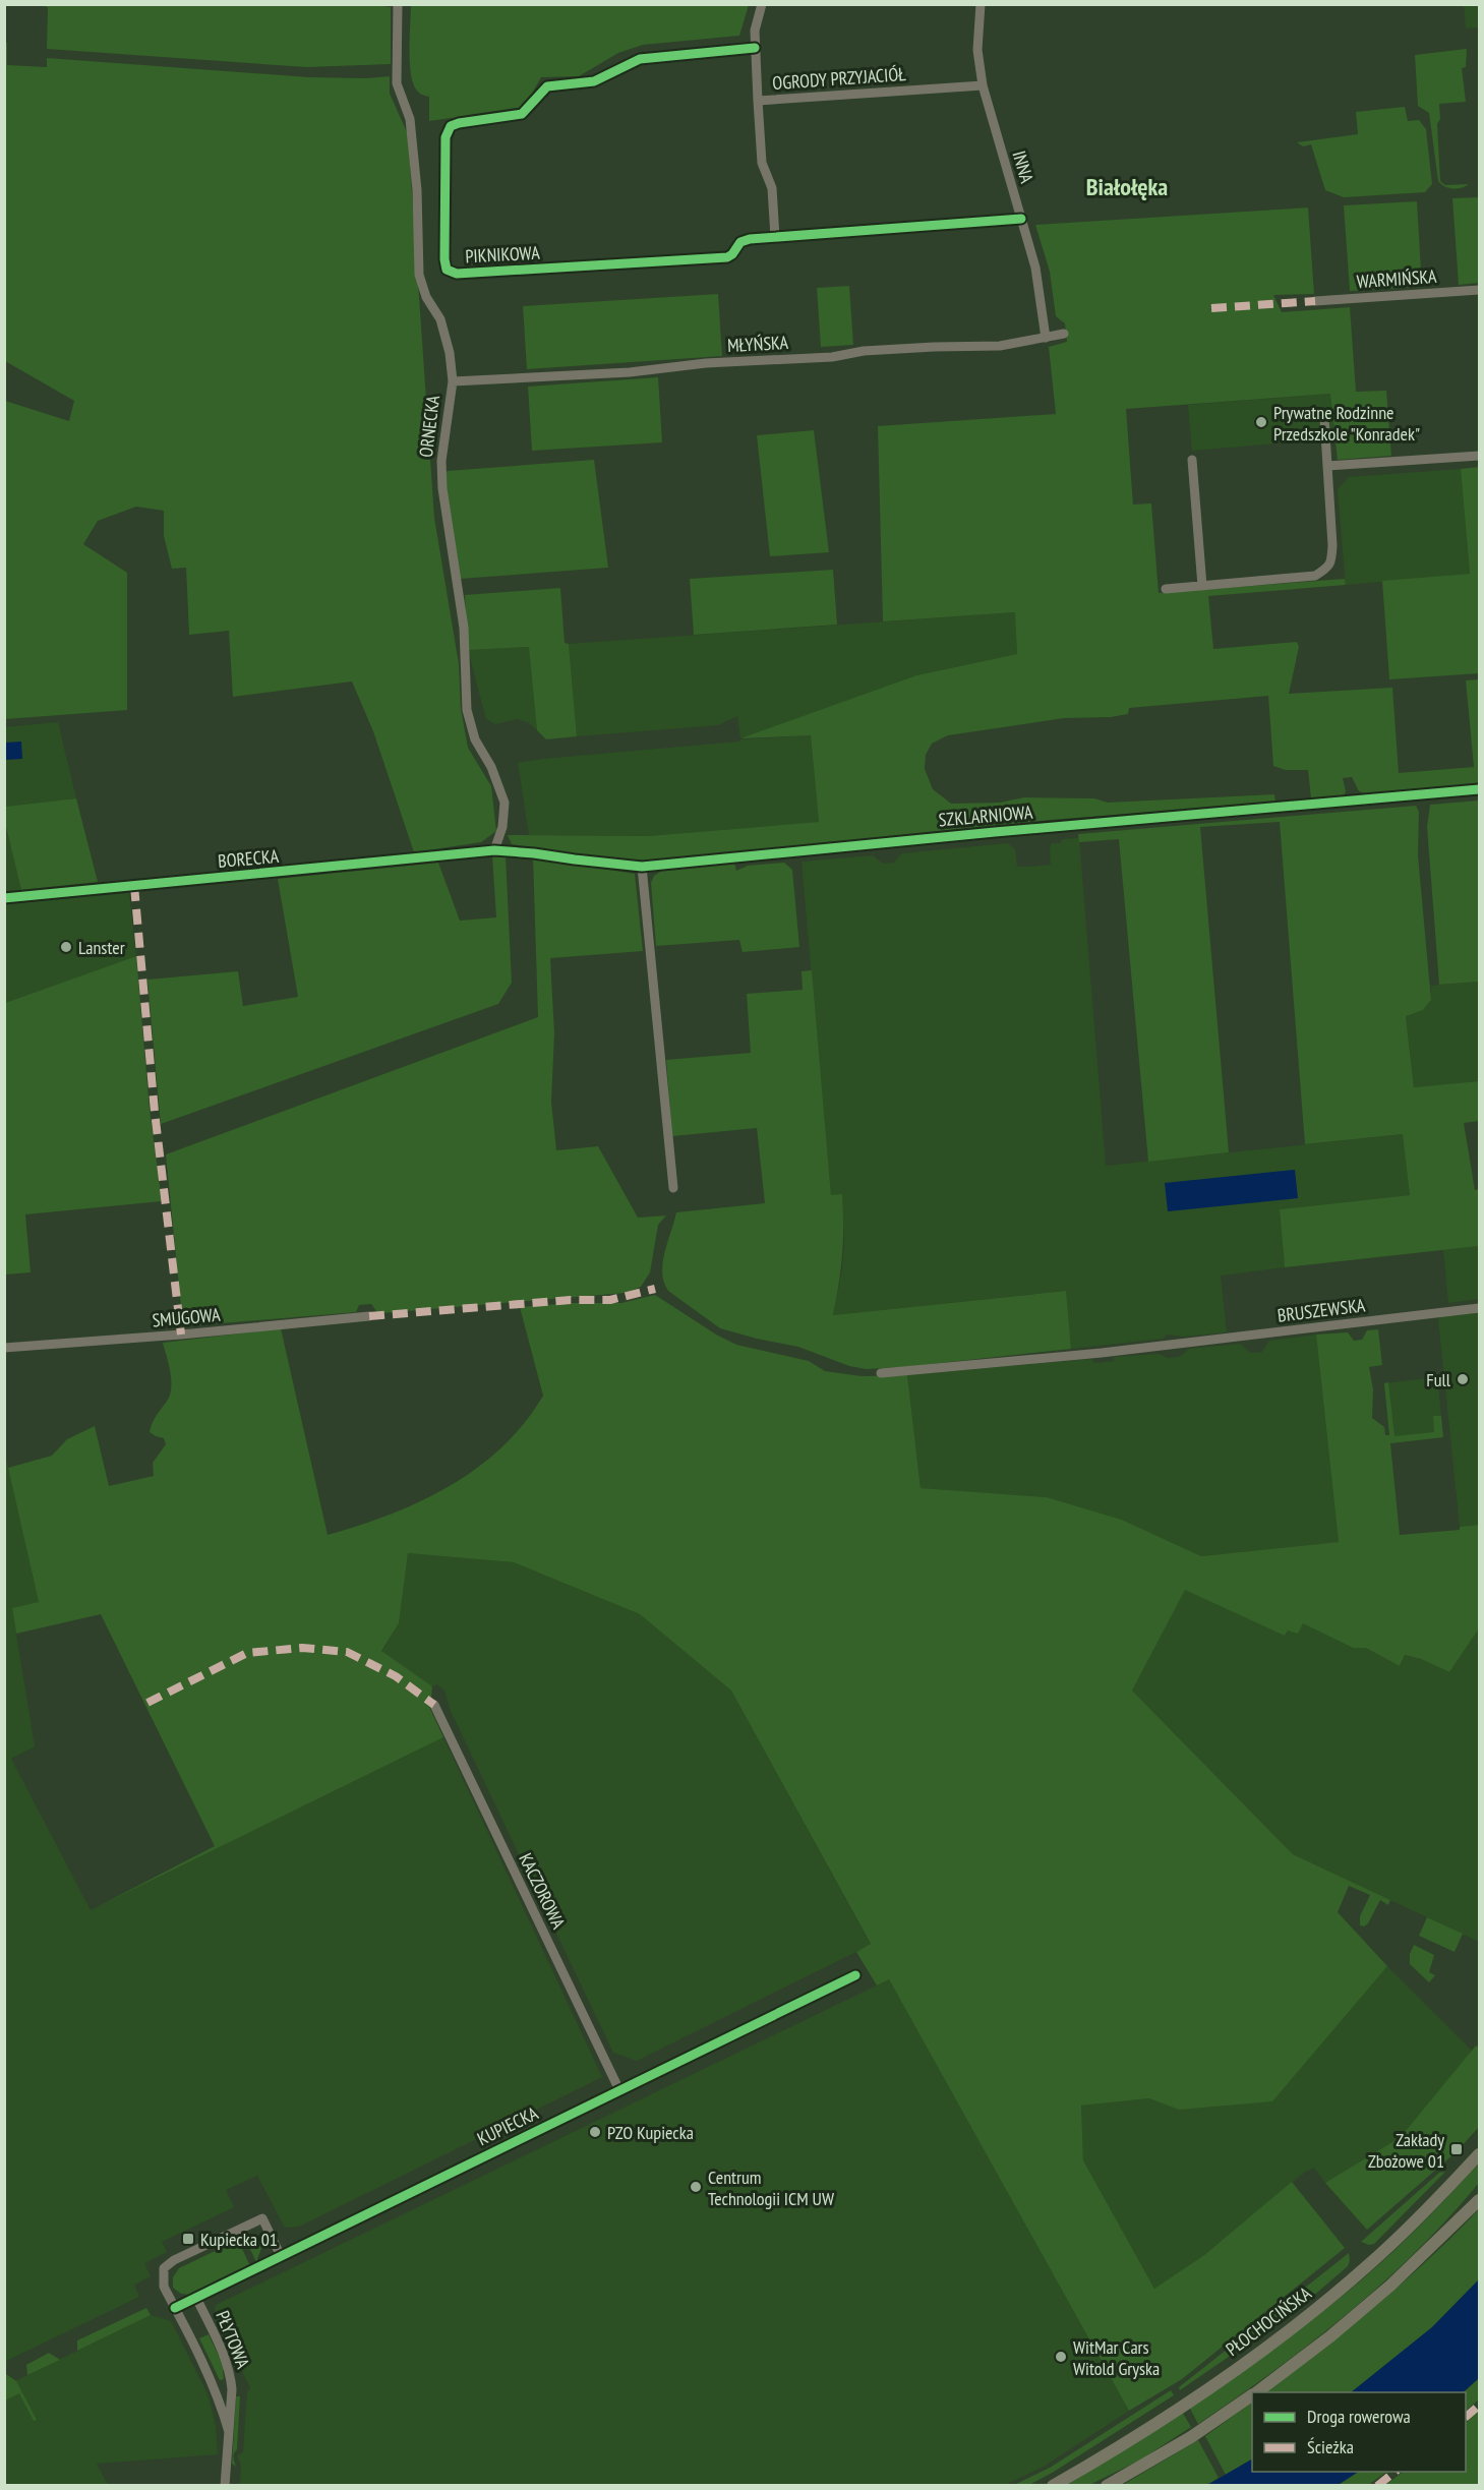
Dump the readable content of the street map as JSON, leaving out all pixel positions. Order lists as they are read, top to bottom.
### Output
{
  "streets": {
    "main road": ["PŁOCHOCIŃSKA"],
    "street": [
      "OGRODY PRZYJACIÓŁ",
      "INNA",
      "PIKNIKOWA",
      "WARMIŃSKA",
      "MŁYŃSKA",
      "ORNECKA",
      "SZKLARNIOWA",
      "BORECKA",
      "BRUSZEWSKA",
      "SMUGOWA",
      "KACZOROWA",
      "KUPIECKA",
      "PŁYTOWA"
    ]
  },
  "crossings": [
    ["OGRODY PRZYJACIÓŁ", "INNA"],
    ["OGRODY PRZYJACIÓŁ", "PIKNIKOWA"],
    ["INNA", "PIKNIKOWA"],
    ["INNA", "MŁYŃSKA"],
    ["MŁYŃSKA", "ORNECKA"],
    ["ORNECKA", "SZKLARNIOWA"],
    ["ORNECKA", "BORECKA"],
    ["SZKLARNIOWA", "BORECKA"],
    ["KACZOROWA", "KUPIECKA"],
    ["KUPIECKA", "PŁYTOWA"]
  ],
  "districts": ["Białołęka"],
  "places": {
    "other": [
      "Prywatne Rodzinne Przedszkole \"Konradek\"",
      "Lanster",
      "Full",
      "PZO Kupiecka",
      "Centrum Technologii ICM UW",
      "WitMar Cars Witold Gryska"
    ],
    "transit": ["Zakłady Zbożowe 01", "Kupiecka 01"]
  },
  "legend": ["Droga rowerowa", "Ścieżka"]
}
